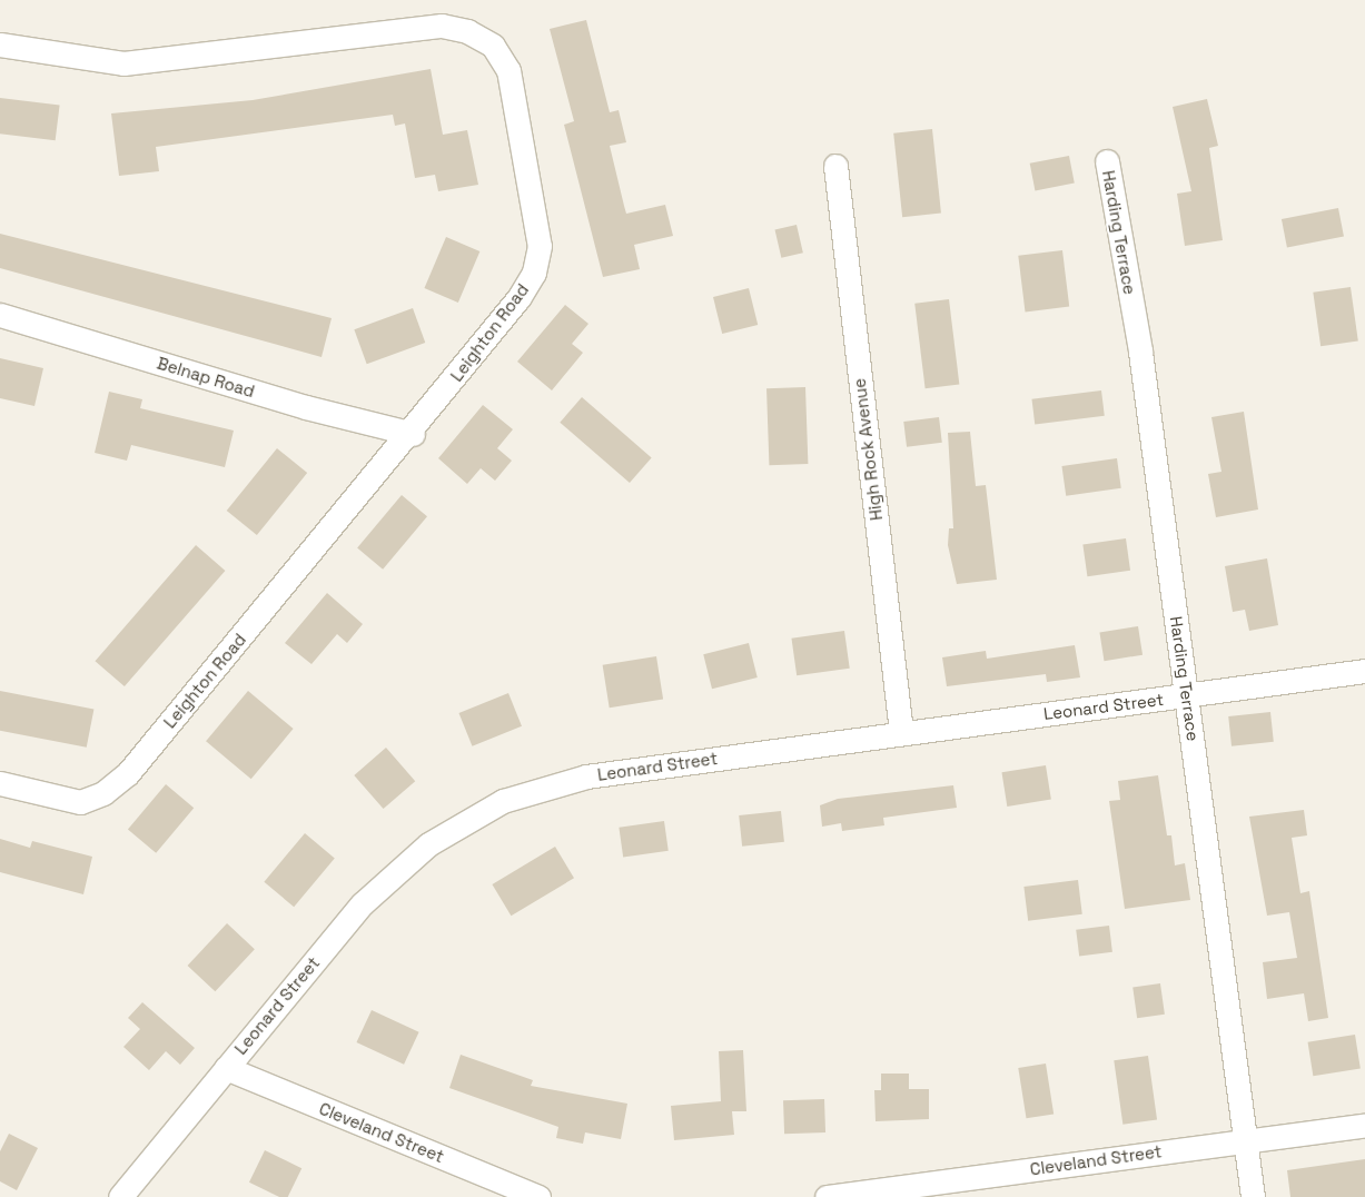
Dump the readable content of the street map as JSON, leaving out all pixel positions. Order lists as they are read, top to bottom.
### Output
{
  "streets": {
    "street": [
      "Harding Terrace",
      "Leighton Road",
      "Belnap Road",
      "High Rock Avenue",
      "Leonard Street",
      "Cleveland Street"
    ]
  },
  "crossings": [
    ["Harding Terrace", "Leonard Street"],
    ["Harding Terrace", "Cleveland Street"],
    ["Leighton Road", "Belnap Road"],
    ["High Rock Avenue", "Leonard Street"],
    ["Leonard Street", "Cleveland Street"]
  ]
}
